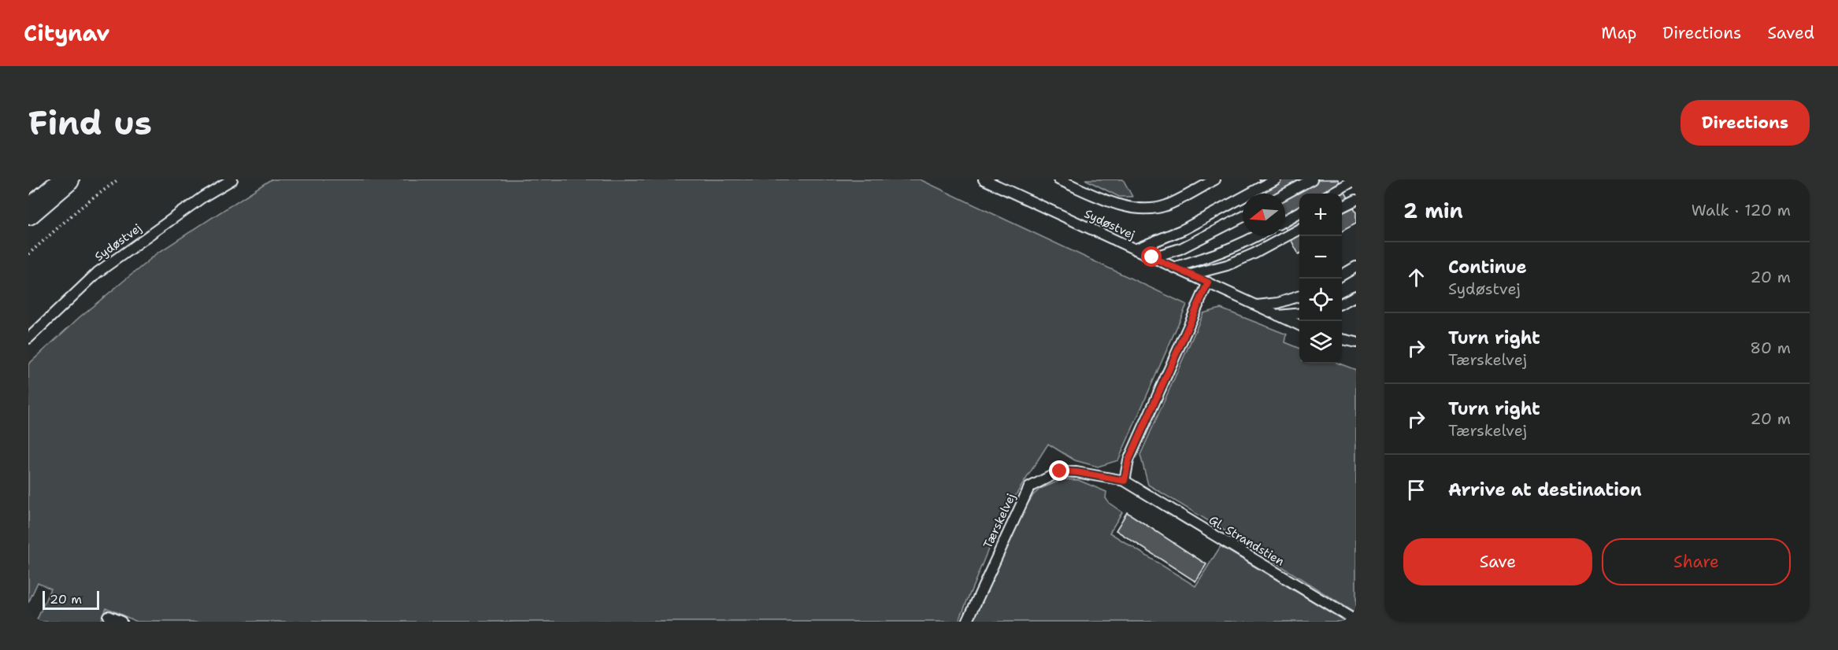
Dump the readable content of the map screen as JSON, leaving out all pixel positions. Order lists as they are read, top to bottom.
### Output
{
  "streets": {
    "lane": ["Sydøstvej", "Tærskelvej", "Gl. Strandstien"]
  },
  "crossings": [
    ["Tærskelvej", "Gl. Strandstien"]
  ],
  "scale_bar": "20 m",
  "north": "left",
  "page": {
    "header": "Citynav",
    "nav": ["Map", "Directions", "Saved"],
    "buttons": [
      "Directions",
      ["Save", "Share"]
    ],
    "title": "Find us",
    "heading": ["2 min", "Walk · 120 m"],
    "map_buttons": ["+", "−"],
    "list": [
      ["Continue", "Sydøstvej", "20 m"],
      ["Turn right", "Tærskelvej", "80 m"],
      ["Turn right", "Tærskelvej", "20 m"],
      "Arrive at destination"
    ],
    "scale": "20 m"
  }
}
